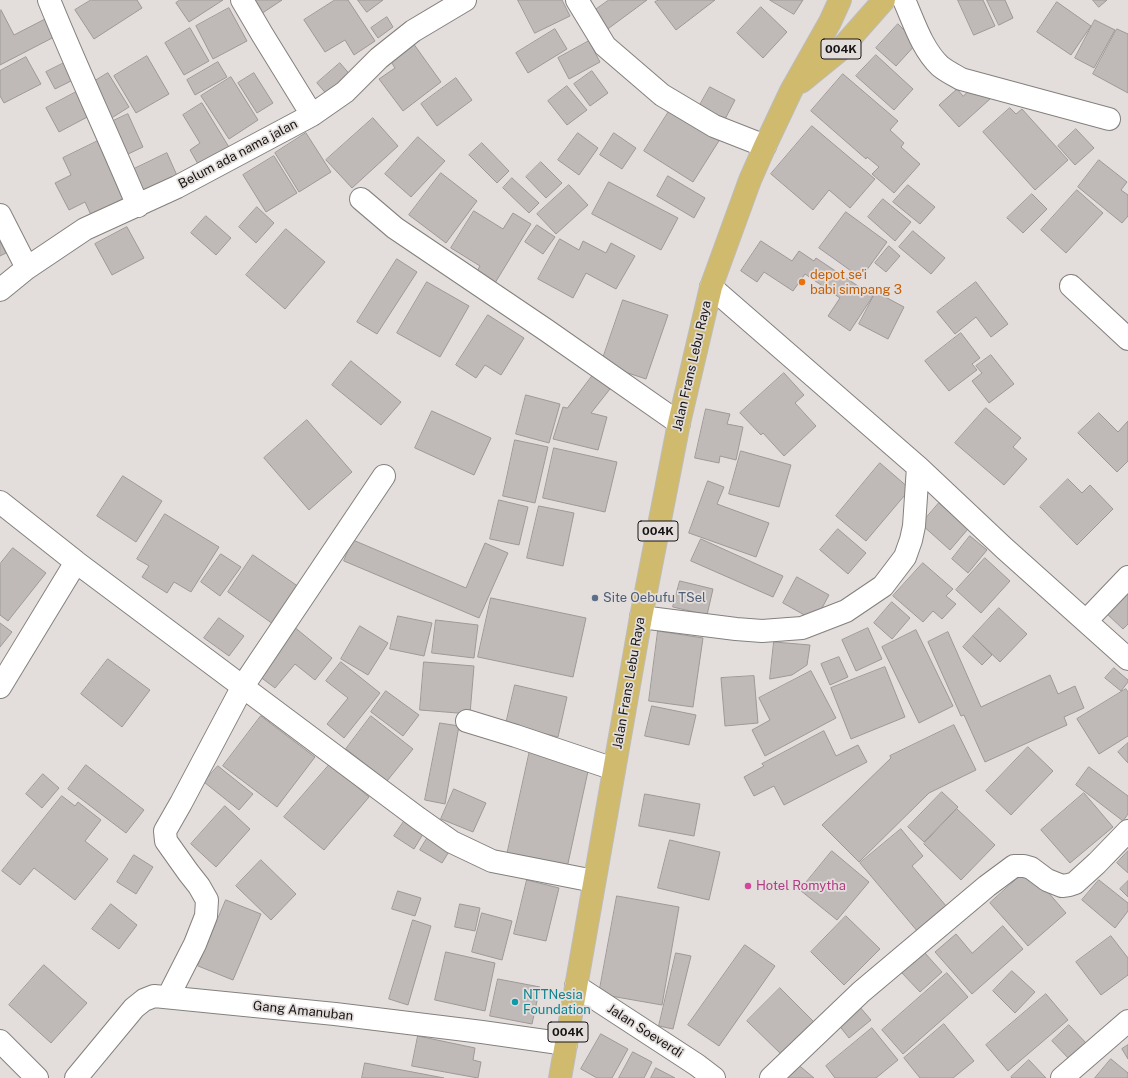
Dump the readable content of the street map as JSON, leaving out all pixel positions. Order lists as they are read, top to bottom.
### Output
{
  "streets": {
    "main road": ["004K", "Jalan Frans Lebu Raya"],
    "street": ["Belum ada nama jalan", "Gang Amanuban", "Jalan Soeverdi"]
  },
  "crossings": [
    ["Jalan Frans Lebu Raya", "Gang Amanuban"],
    ["Jalan Frans Lebu Raya", "Jalan Soeverdi"]
  ],
  "places": [
    "depot se'i babi simpang 3",
    "Site Oebufu TSel",
    "Hotel Romytha",
    "NTTNesia Foundation"
  ]
}
